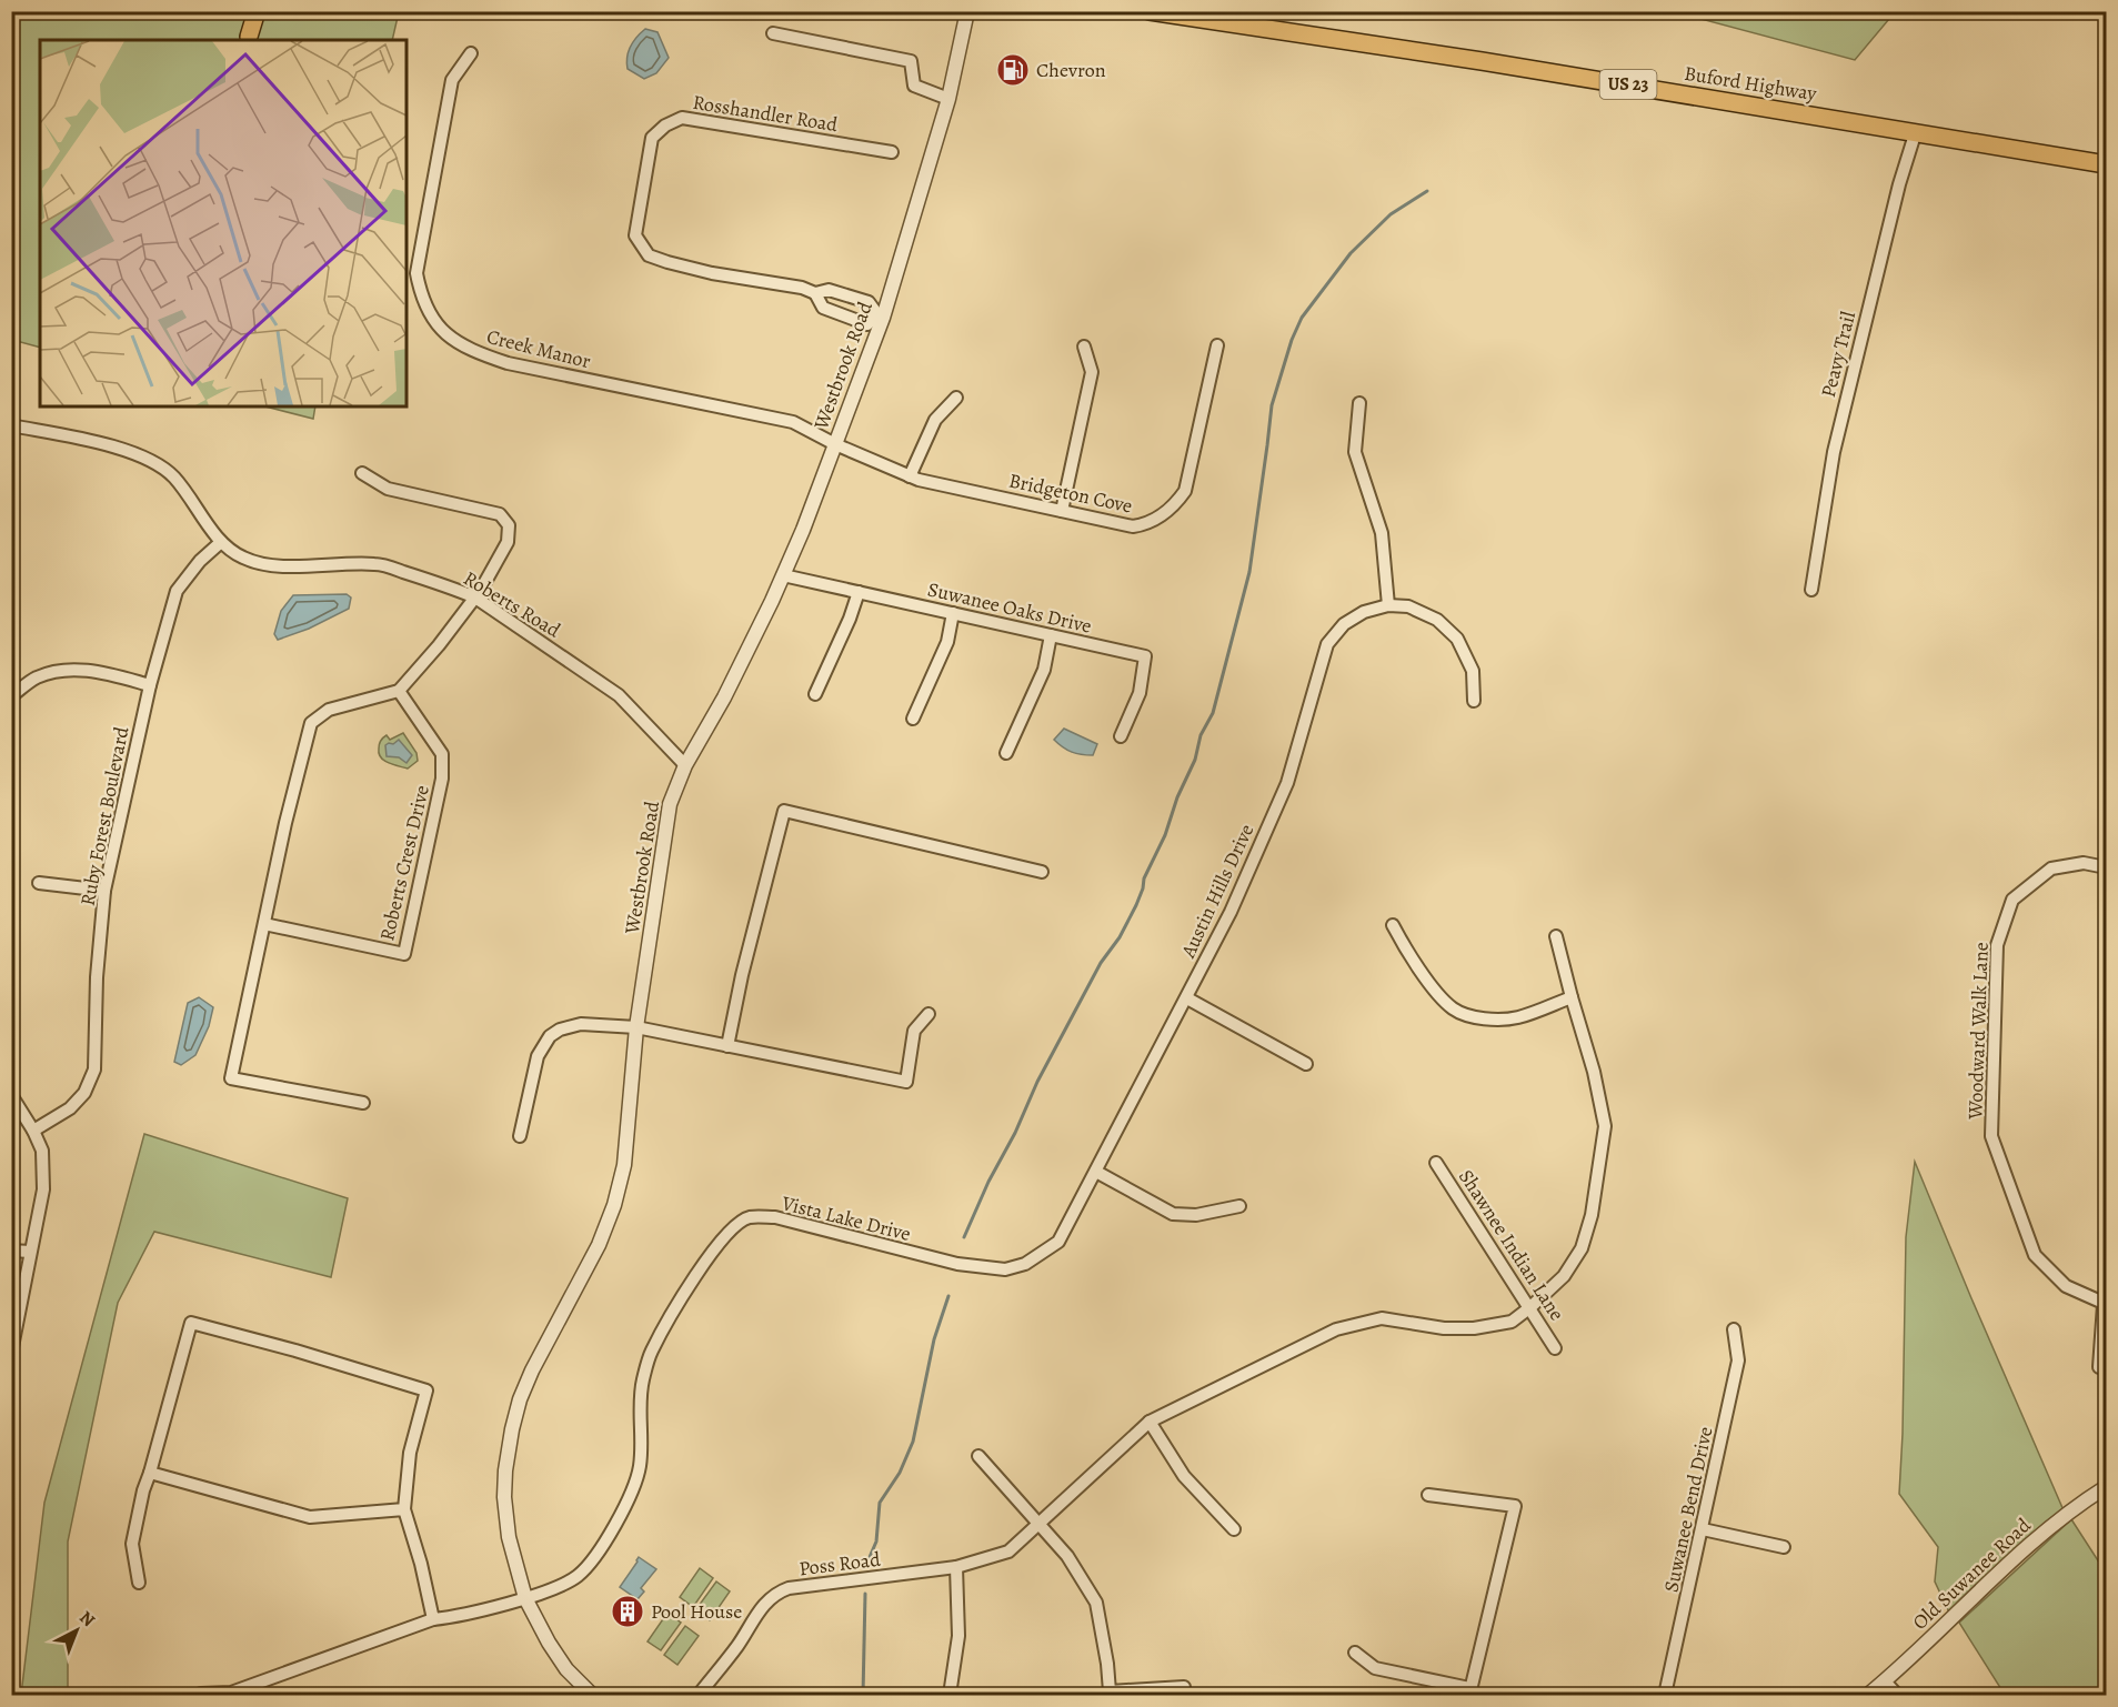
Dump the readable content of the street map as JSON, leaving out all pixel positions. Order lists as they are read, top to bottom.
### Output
{
  "streets": {
    "main road": ["Buford Highway", "US 23"],
    "street": [
      "Rosshandler Road",
      "Creek Manor",
      "Peavy Trail",
      "Westbrook Road",
      "Bridgeton Cove",
      "Roberts Road",
      "Suwanee Oaks Drive",
      "Ruby Forest Boulevard",
      "Roberts Crest Drive",
      "Austin Hills Drive",
      "Woodward Walk Lane",
      "Vista Lake Drive",
      "Shawnee Indian Lane",
      "Suwanee Bend Drive",
      "Poss Road",
      "Old Suwanee Road"
    ]
  },
  "crossings": [
    ["Buford Highway", "Peavy Trail"],
    ["Rosshandler Road", "Westbrook Road"],
    ["Creek Manor", "Westbrook Road"],
    ["Creek Manor", "Bridgeton Cove"],
    ["Westbrook Road", "Bridgeton Cove"],
    ["Westbrook Road", "Roberts Road"],
    ["Westbrook Road", "Suwanee Oaks Drive"],
    ["Westbrook Road", "Vista Lake Drive"],
    ["Roberts Road", "Ruby Forest Boulevard"],
    ["Austin Hills Drive", "Vista Lake Drive"],
    ["Shawnee Indian Lane", "Poss Road"]
  ],
  "places": {
    "fuel station": ["Chevron"],
    "building": ["Pool House"]
  },
  "north": "top right"
}
